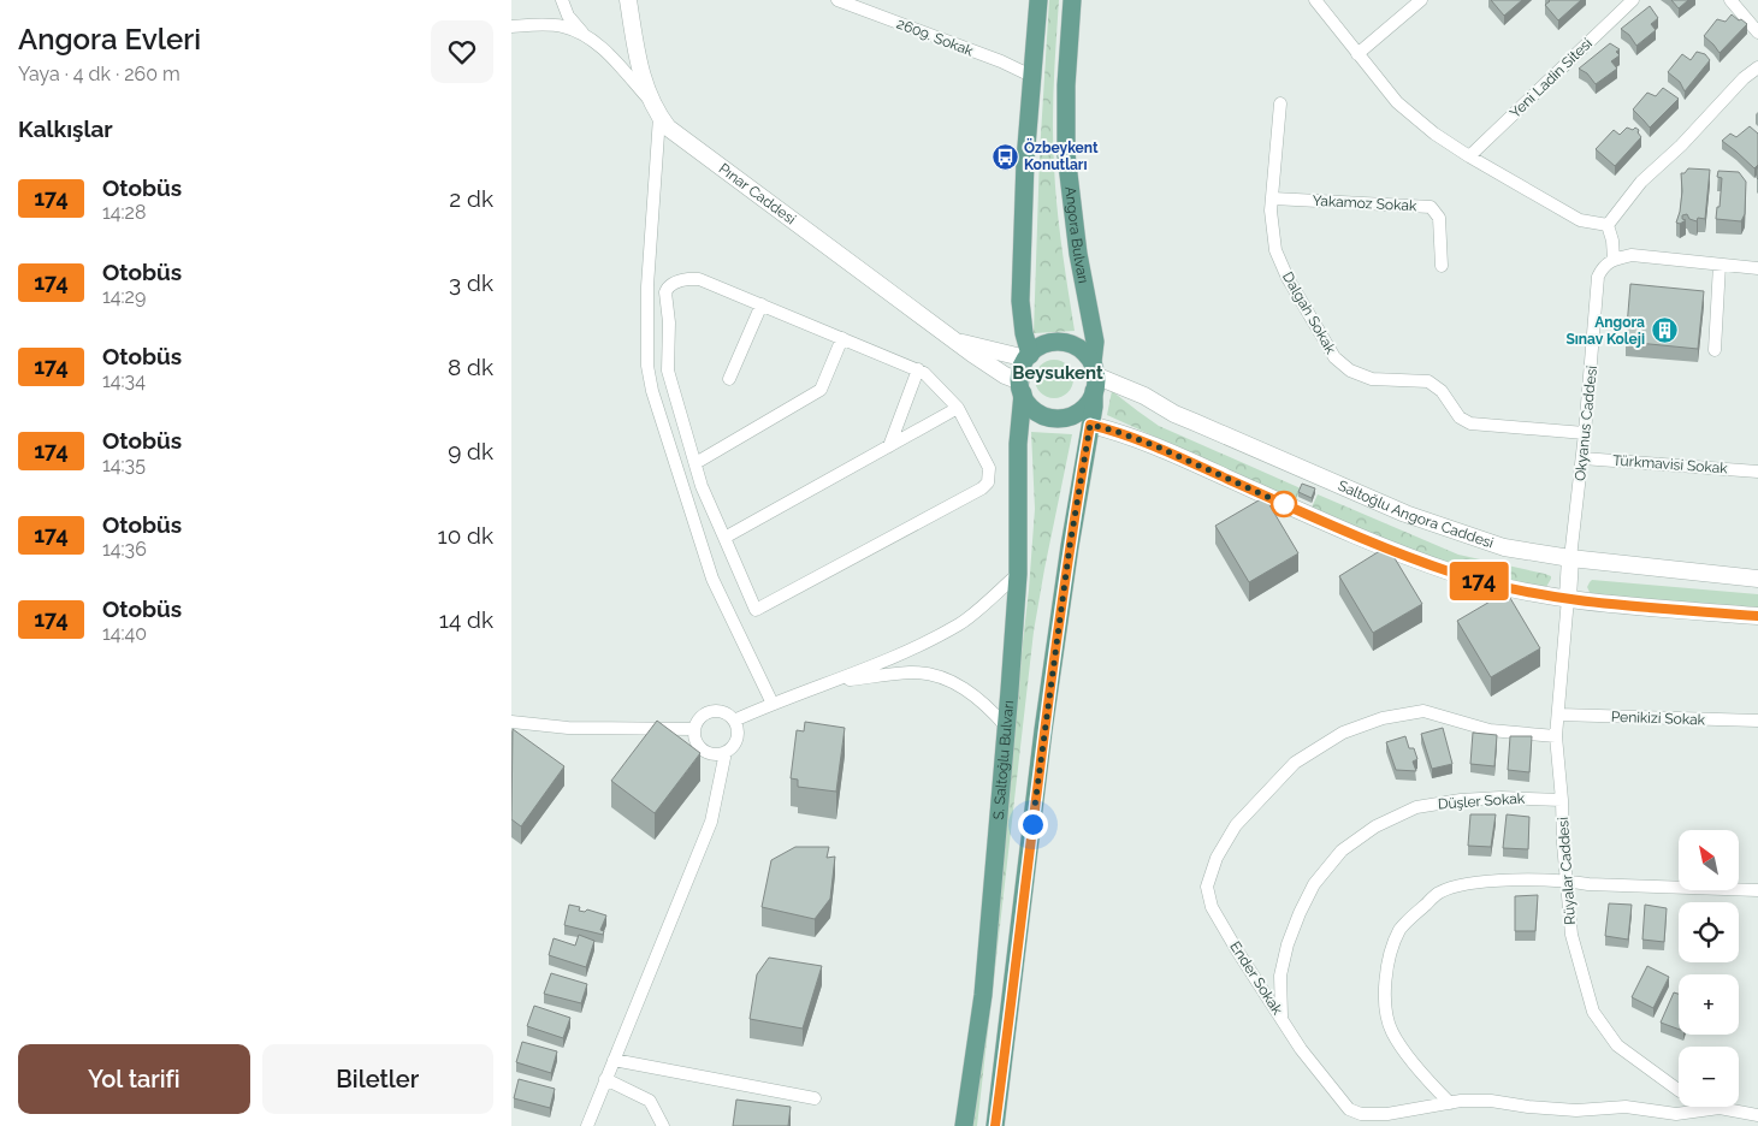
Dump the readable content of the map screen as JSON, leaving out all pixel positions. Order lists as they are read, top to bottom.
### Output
{
  "streets": {
    "main road": ["Angora Bulvarı", "S. Saltoğlu Bulvarı"],
    "street": [
      "2609. Sokak",
      "Yeni Ladin Sitesi",
      "Pınar Caddesi",
      "Yakamoz Sokak",
      "Dalgah Sokak",
      "Okyanus Caddesi",
      "Türkmavisi Sokak",
      "Saltoğlu Angora Caddesi",
      "Penikizi Sokak",
      "Düşler Sokak",
      "Rüyalar Caddesi",
      "Ender Sokak"
    ]
  },
  "crossings": [
    ["Pınar Caddesi", "Angora Bulvarı"],
    ["Pınar Caddesi", "Saltoğlu Angora Caddesi"],
    ["Pınar Caddesi", "S. Saltoğlu Bulvarı"],
    ["Yakamoz Sokak", "Dalgah Sokak"],
    ["Angora Bulvarı", "Saltoğlu Angora Caddesi"],
    ["Angora Bulvarı", "S. Saltoğlu Bulvarı"],
    ["Dalgah Sokak", "Okyanus Caddesi"],
    ["Okyanus Caddesi", "Türkmavisi Sokak"],
    ["Okyanus Caddesi", "Saltoğlu Angora Caddesi"],
    ["Saltoğlu Angora Caddesi", "S. Saltoğlu Bulvarı"],
    ["Penikizi Sokak", "Rüyalar Caddesi"],
    ["Düşler Sokak", "Rüyalar Caddesi"],
    ["Düşler Sokak", "Ender Sokak"],
    ["Rüyalar Caddesi", "Ender Sokak"]
  ],
  "districts": ["Beysukent"],
  "places": {
    "bus stop": ["Özbeykent Konutları"],
    "building": ["Angora Sınav Koleji"]
  },
  "lines": ["bus line 174"],
  "north": "top left",
  "page": {
    "heading": [
      ["Angora Evleri", "Yaya · 4 dk · 260 m"],
      "Kalkışlar"
    ],
    "on_map": "174",
    "list": [
      {
        "mark": "174",
        "name": "Otobüs",
        "note": "14:28",
        "value": "2 dk"
      },
      {
        "mark": "174",
        "name": "Otobüs",
        "note": "14:29",
        "value": "3 dk"
      },
      {
        "mark": "174",
        "name": "Otobüs",
        "note": "14:34",
        "value": "8 dk"
      },
      {
        "mark": "174",
        "name": "Otobüs",
        "note": "14:35",
        "value": "9 dk"
      },
      {
        "mark": "174",
        "name": "Otobüs",
        "note": "14:36",
        "value": "10 dk"
      },
      {
        "mark": "174",
        "name": "Otobüs",
        "note": "14:40",
        "value": "14 dk"
      }
    ],
    "map_buttons": ["+", "−"],
    "buttons": ["Yol tarifi", "Biletler"]
  }
}
